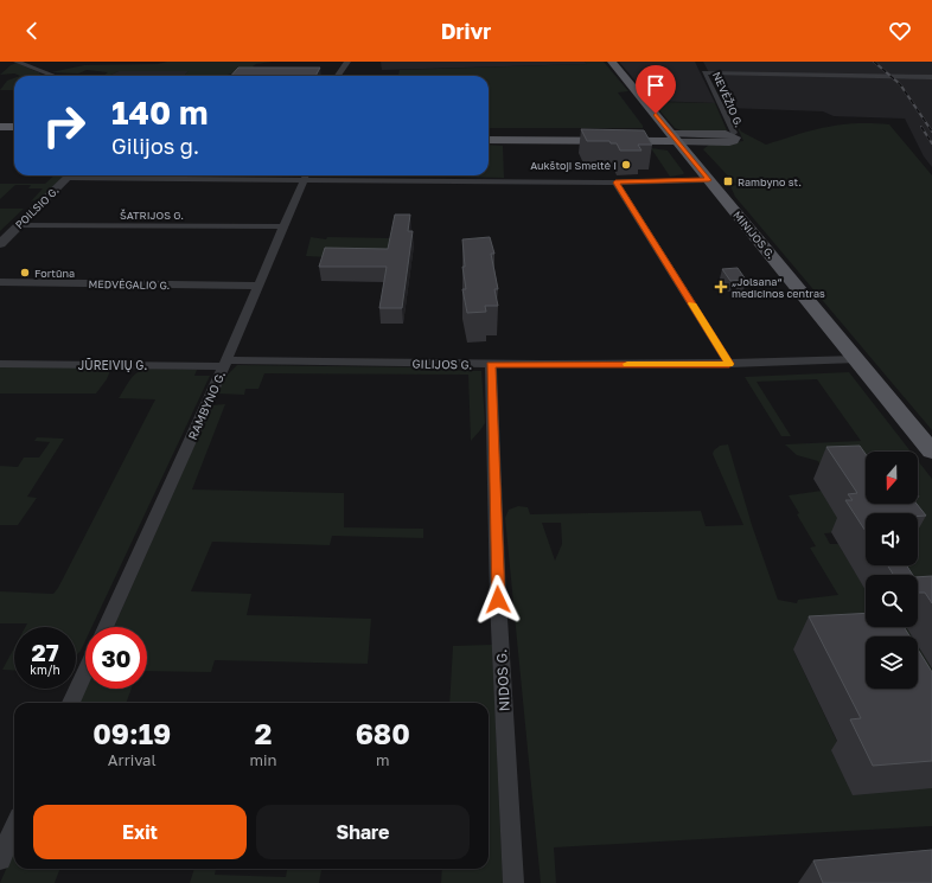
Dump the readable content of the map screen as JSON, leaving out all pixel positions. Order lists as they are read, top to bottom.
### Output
{
  "streets": {
    "main road": ["MINIJOS G."],
    "street": [
      "NEVĖŽIO G.",
      "POILSIO G.",
      "ŠATRIJOS G.",
      "MEDVĖGALIO G.",
      "GILIJOS G.",
      "JŪREIVIŲ G.",
      "RAMBYNO G.",
      "NIDOS G."
    ]
  },
  "crossings": [
    ["POILSIO G.", "ŠATRIJOS G."],
    ["ŠATRIJOS G.", "RAMBYNO G."],
    ["MINIJOS G.", "GILIJOS G."],
    ["MEDVĖGALIO G.", "RAMBYNO G."],
    ["GILIJOS G.", "JŪREIVIŲ G."],
    ["GILIJOS G.", "RAMBYNO G."],
    ["GILIJOS G.", "NIDOS G."],
    ["JŪREIVIŲ G.", "RAMBYNO G."]
  ],
  "places": {
    "other": ["Aukštoji Smeltė I", "Fortūna"],
    "transit": ["Rambyno st."],
    "health": ["„Jolsana“ medicinos centras"]
  },
  "north": "bottom",
  "page": {
    "header": "Drivr",
    "turn": ["140 m", "Gilijos g."],
    "speed": "27 km/h",
    "limit": "30",
    "eta": [
      "09:19",
      "Arrival",
      "2",
      "min",
      "680",
      "m"
    ],
    "buttons": ["Exit", "Share"]
  }
}
